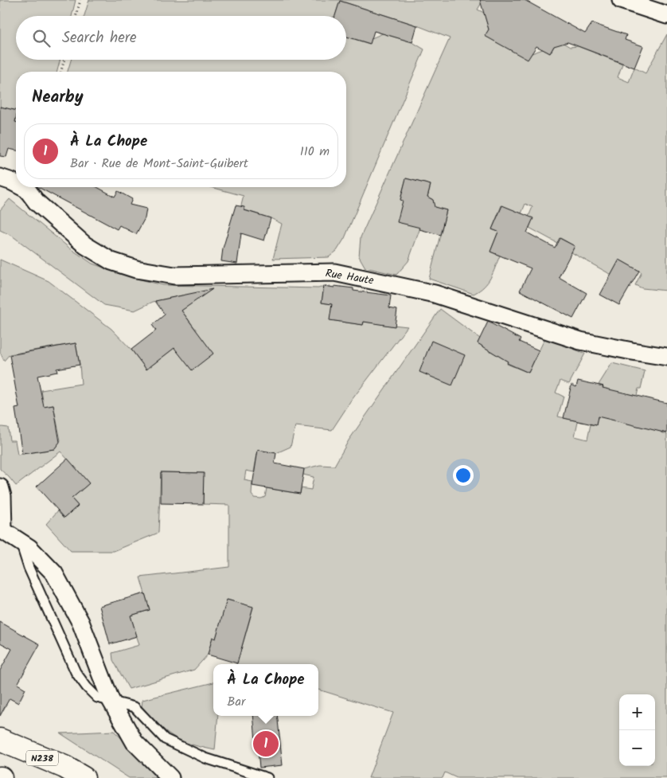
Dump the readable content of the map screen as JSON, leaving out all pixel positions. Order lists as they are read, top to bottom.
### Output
{
  "streets": {
    "highway": ["N238"],
    "street": ["Rue Haute"]
  },
  "page": {
    "search": "Search here",
    "heading": "Nearby",
    "list": [
      {
        "mark": "1",
        "name": "À La Chope",
        "note": "Bar · Rue de Mont-Saint-Guibert",
        "value": "110 m"
      }
    ],
    "popup": ["À La Chope", "Bar"],
    "map_buttons": ["+", "−"],
    "pins": "1"
  }
}
